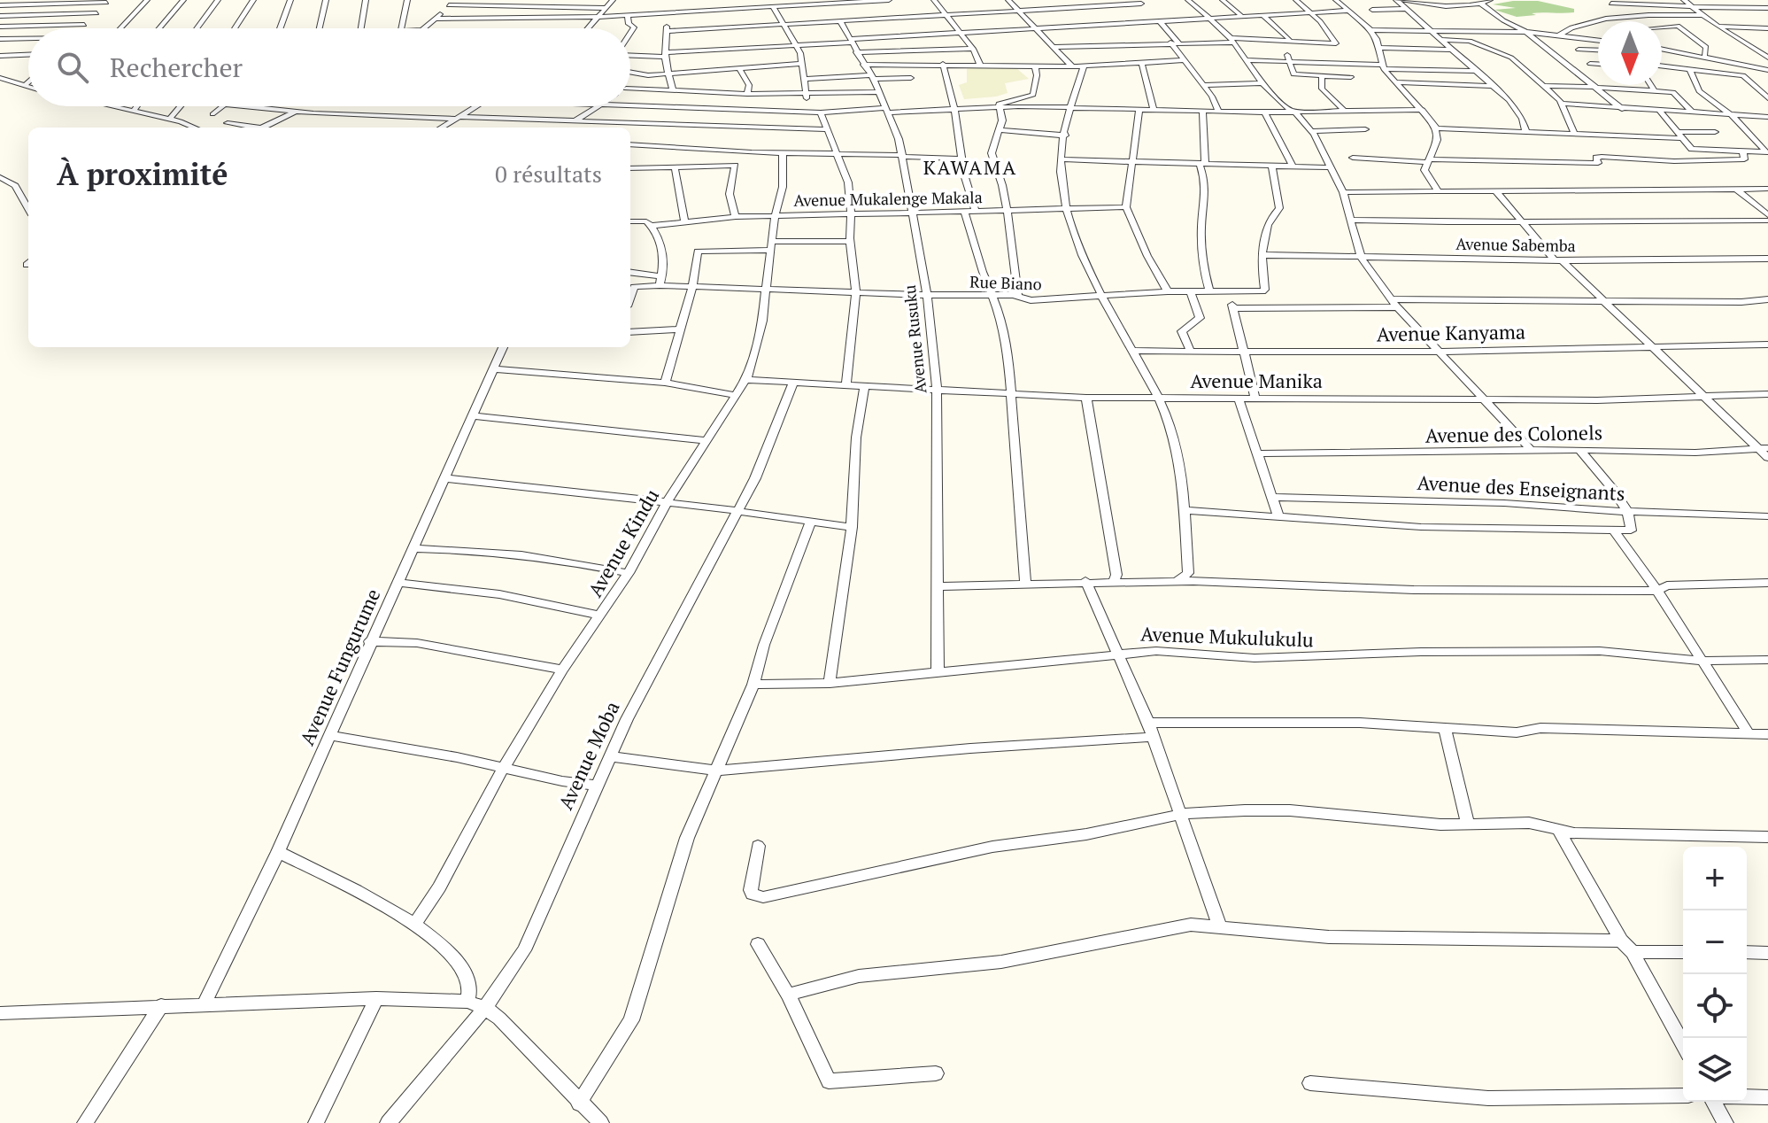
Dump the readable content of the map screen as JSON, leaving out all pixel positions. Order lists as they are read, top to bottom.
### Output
{
  "streets": {
    "street": [
      "Avenue Mukalenge Makala",
      "Avenue Sabemba",
      "Rue Biano",
      "Avenue Kanyama",
      "Avenue Rusuku",
      "Avenue Manika",
      "Avenue des Colonels",
      "Avenue des Enseignants",
      "Avenue Kindu",
      "Avenue Mukulukulu",
      "Avenue Fungurume",
      "Avenue Moba"
    ]
  },
  "crossings": [
    ["Avenue Mukalenge Makala", "Avenue Rusuku"],
    ["Avenue Mukalenge Makala", "Avenue Kindu"],
    ["Avenue Sabemba", "Rue Biano"],
    ["Rue Biano", "Avenue Rusuku"],
    ["Rue Biano", "Avenue Kindu"],
    ["Avenue Rusuku", "Avenue Manika"],
    ["Avenue Rusuku", "Avenue Mukulukulu"],
    ["Avenue Manika", "Avenue Kindu"],
    ["Avenue Manika", "Avenue Moba"]
  ],
  "districts": ["KAWAMA"],
  "north": "bottom",
  "page": {
    "search": "Rechercher",
    "heading": ["À proximité", "0 résultats"],
    "map_buttons": ["+", "−"]
  }
}
